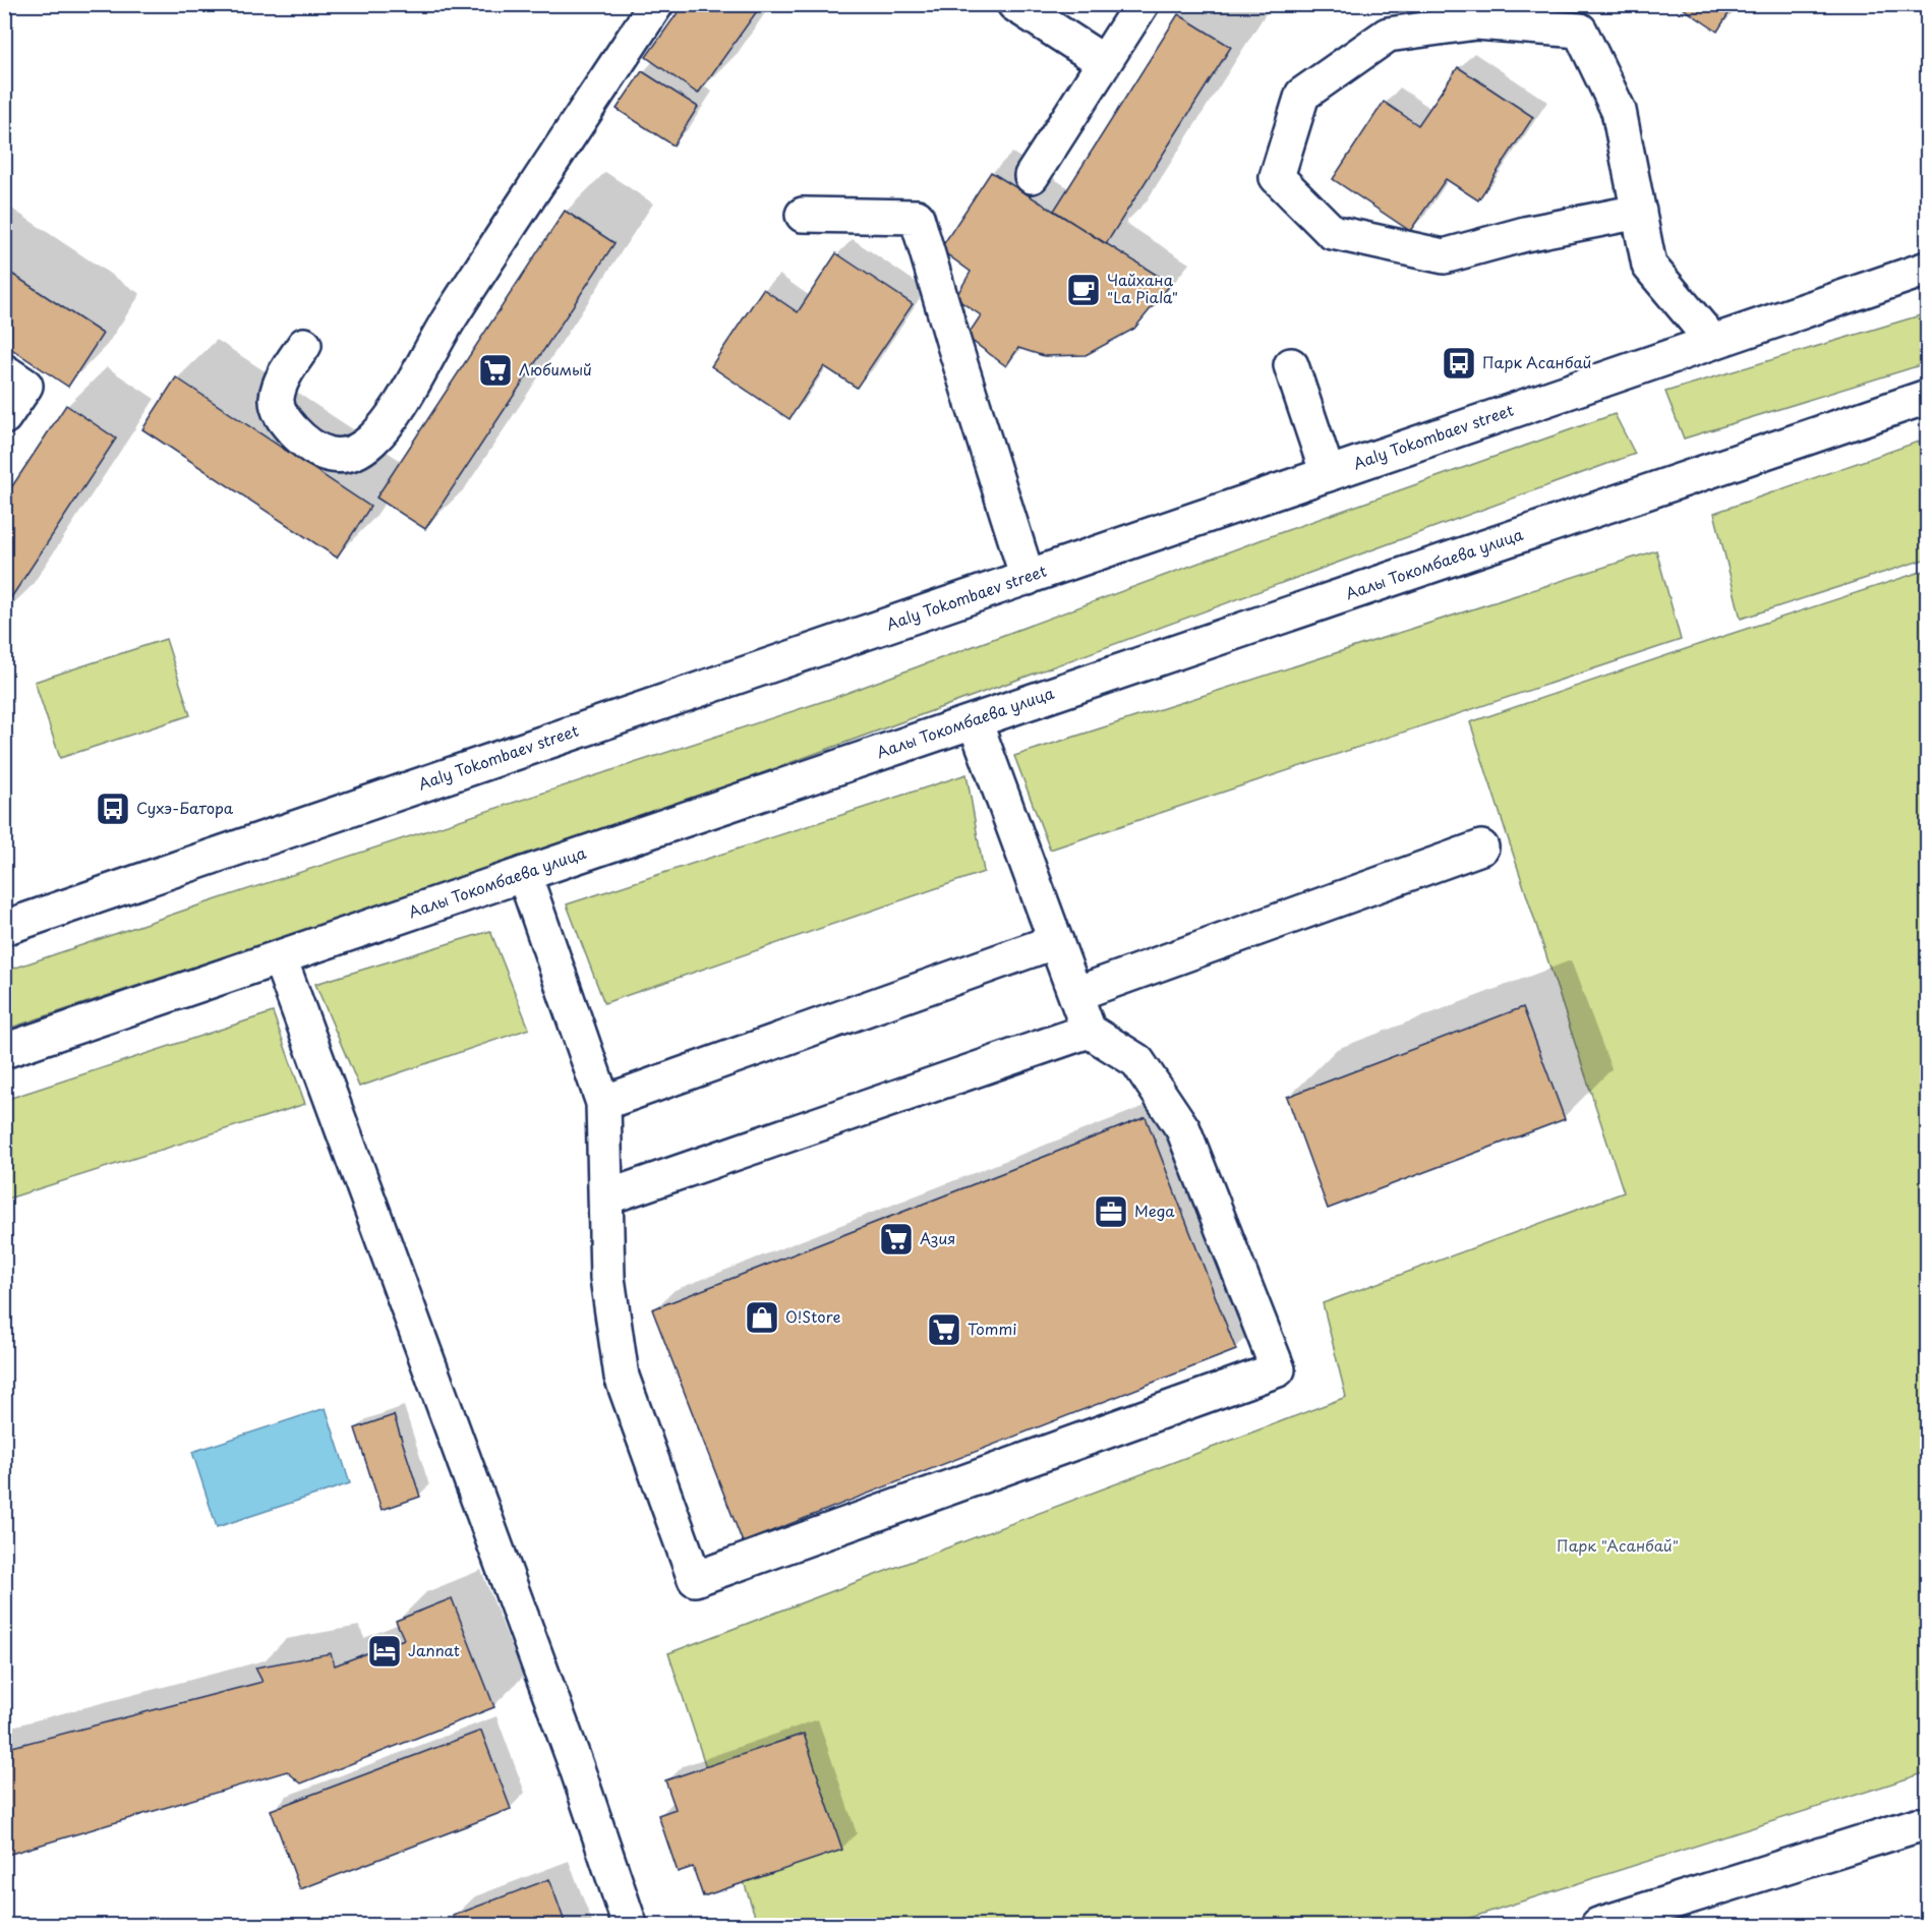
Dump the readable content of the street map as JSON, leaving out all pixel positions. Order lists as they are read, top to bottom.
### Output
{
  "streets": {
    "main road": ["Aaly Tokombaev street", "Аалы Токомбаева улица"]
  },
  "parks": ["Парк \"Асанбай\""],
  "places": {
    "cafe": ["Чайхана \"La Piala\""],
    "bus stop": ["Парк Асанбай", "Сухэ-Батора"],
    "supermarket": ["Любимый", "Азия", "Tommi"],
    "office": ["Mega"],
    "shop": ["O!Store"],
    "hotel": ["Jannat"]
  }
}
